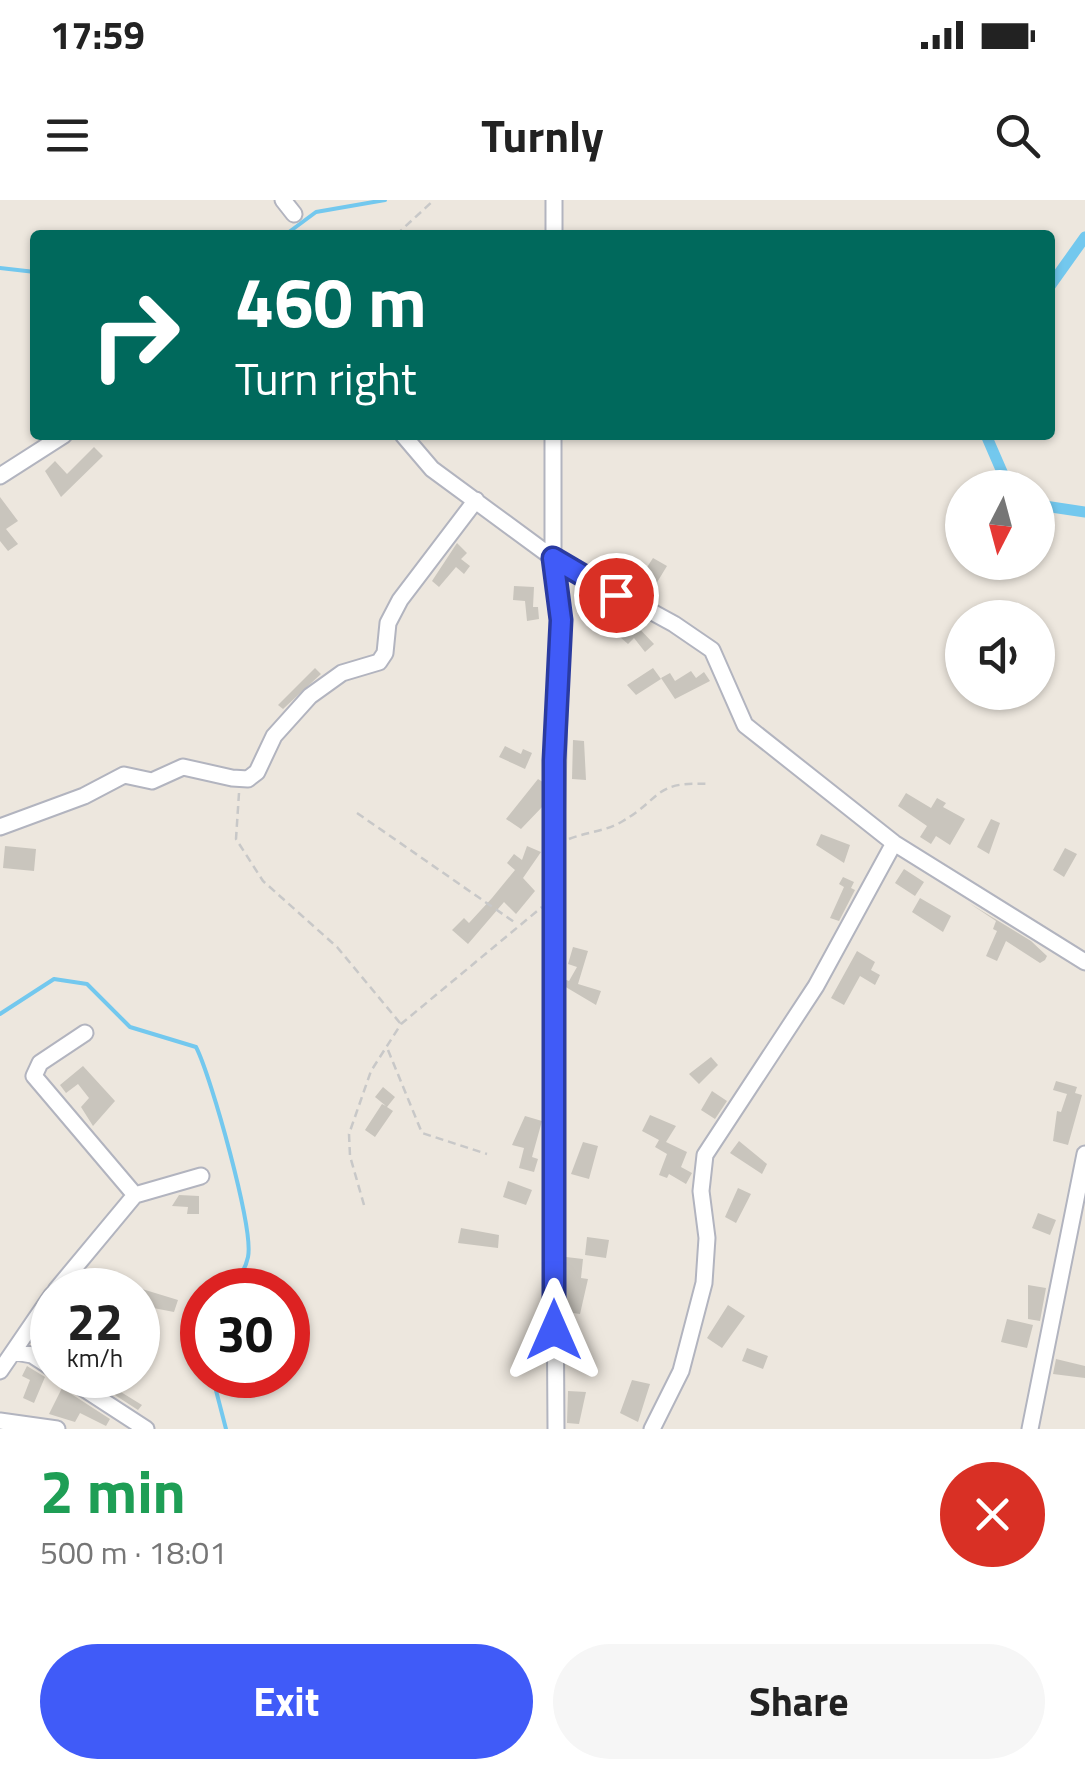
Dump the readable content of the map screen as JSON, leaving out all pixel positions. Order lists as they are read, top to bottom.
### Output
{
  "north": "bottom",
  "page": {
    "status": "17:59",
    "header": "Turnly",
    "turn": ["460 m", "Turn right"],
    "speed": "22 km/h",
    "limit": "30",
    "heading": ["2 min", "500 m · 18:01"],
    "buttons": ["Exit", "Share"]
  }
}
